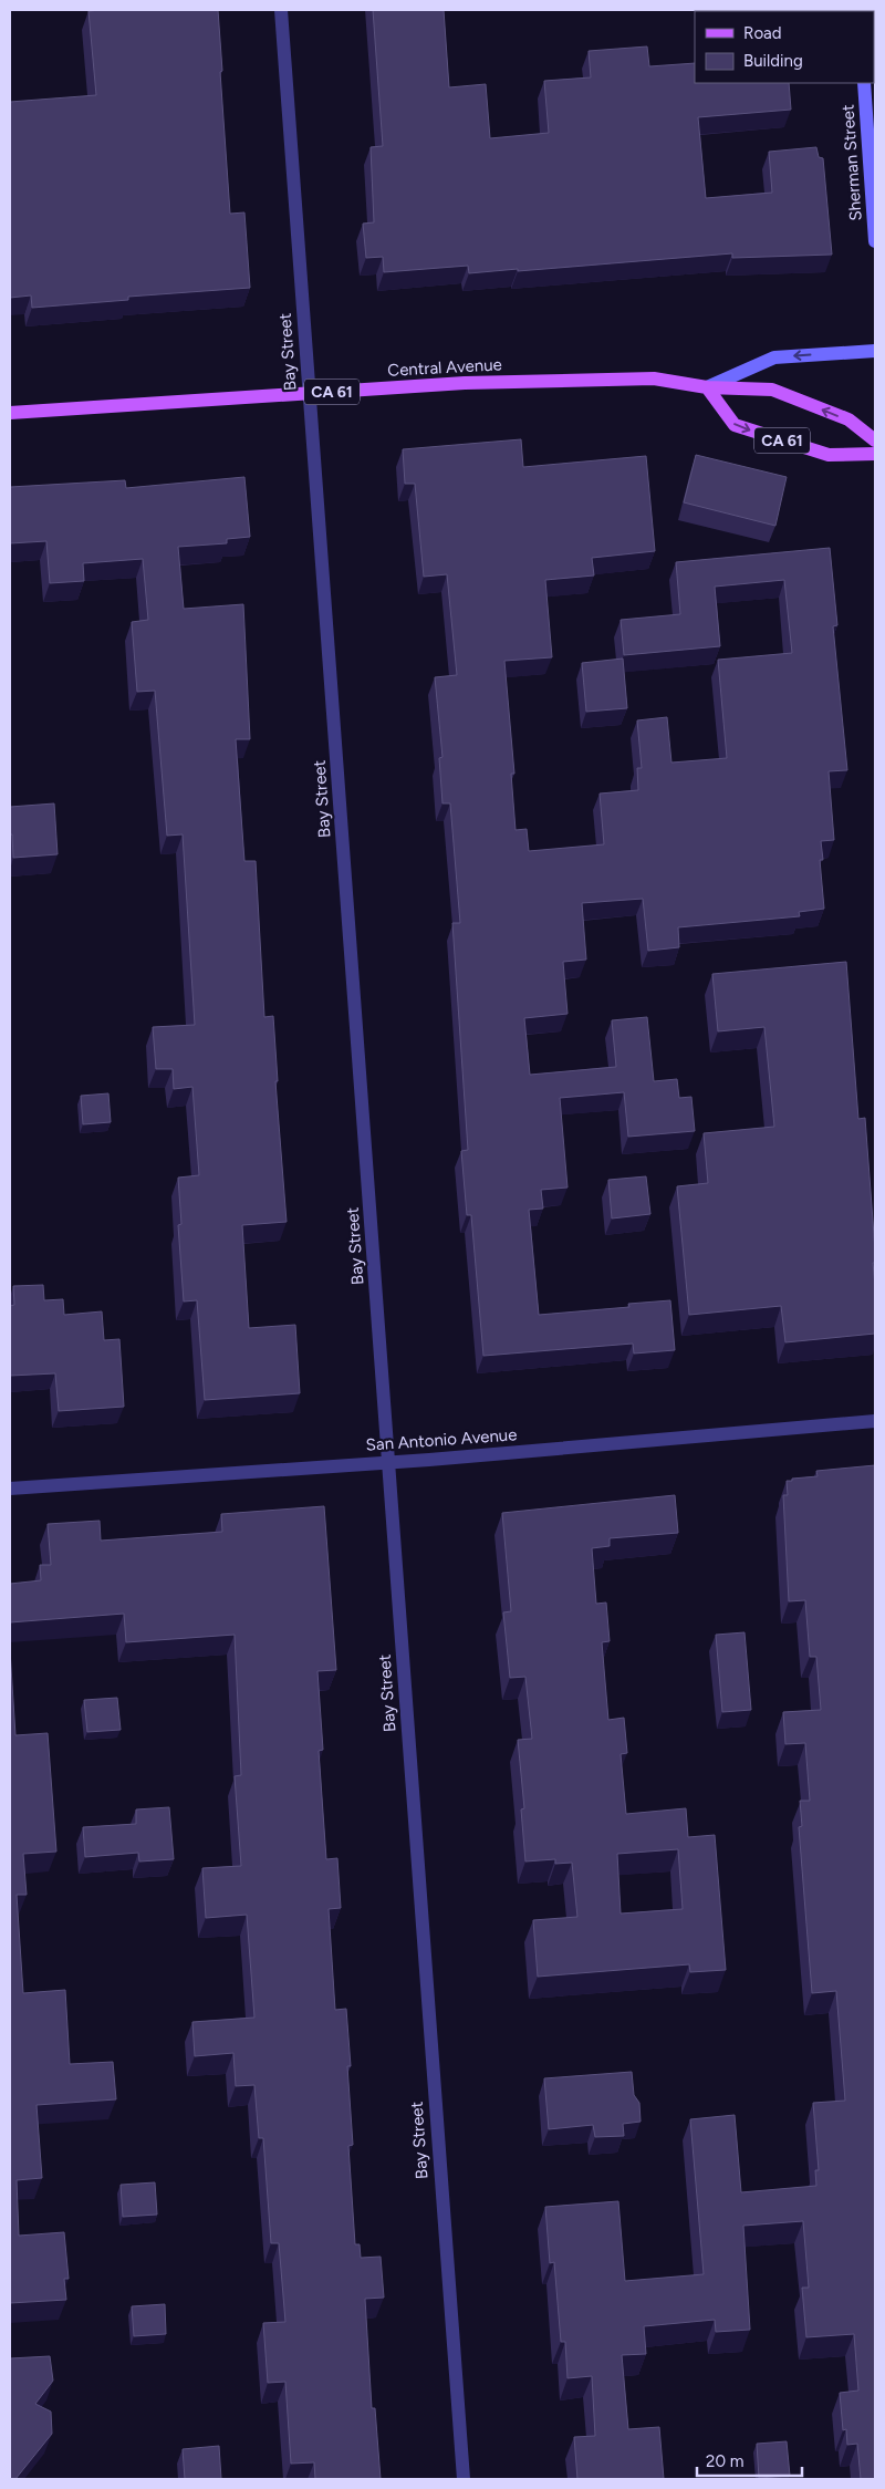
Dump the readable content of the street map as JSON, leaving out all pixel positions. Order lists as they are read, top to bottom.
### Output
{
  "streets": {
    "main road": ["Central Avenue", "CA 61"],
    "street": ["Sherman Street", "Bay Street", "San Antonio Avenue"]
  },
  "crossings": [
    ["Bay Street", "Central Avenue"],
    ["Bay Street", "San Antonio Avenue"],
    ["Central Avenue", "CA 61"]
  ],
  "legend": ["Road", "Building"],
  "scale_bar": "20 m"
}
